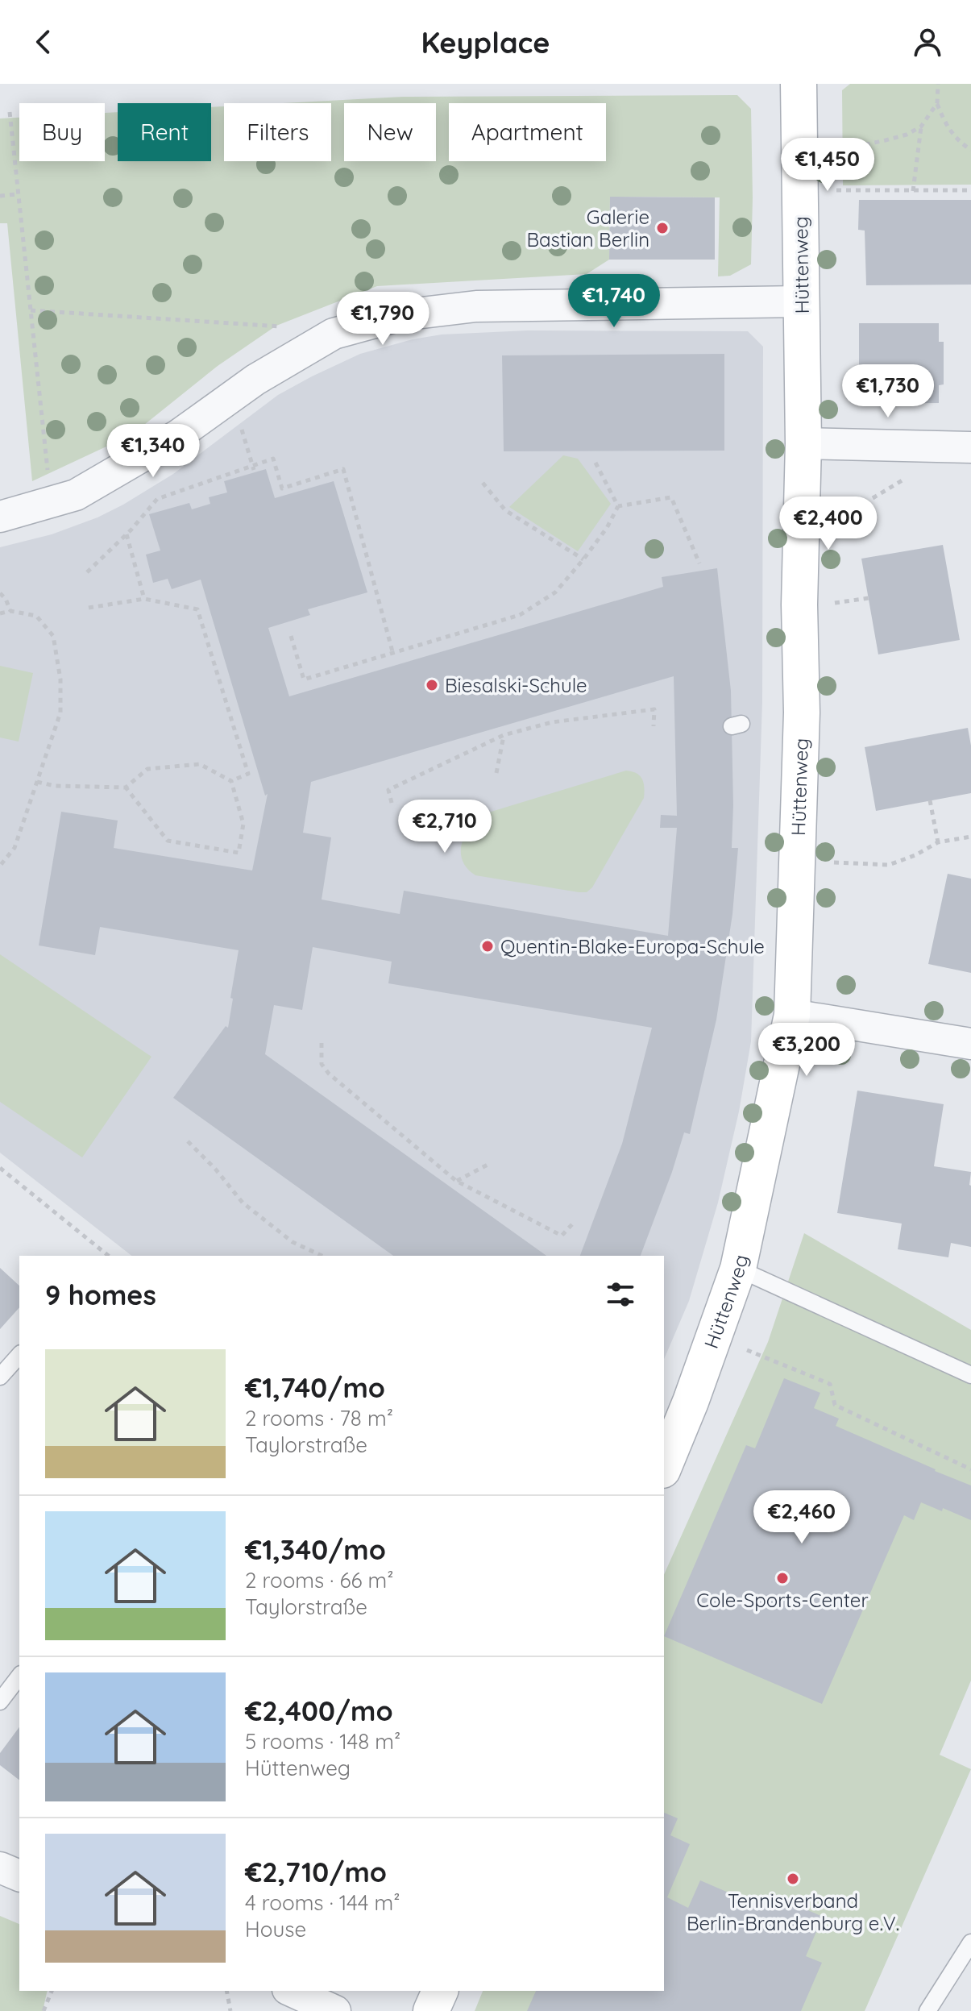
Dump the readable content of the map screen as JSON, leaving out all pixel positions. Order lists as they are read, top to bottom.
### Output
{
  "streets": {
    "main road": ["Hüttenweg"]
  },
  "places": [
    "Galerie Bastian Berlin",
    "Biesalski-Schule",
    "Quentin-Blake-Europa-Schule",
    "Cole-Sports-Center",
    "Tennisverband Berlin-Brandenburg e.V."
  ],
  "page": {
    "header": "Keyplace",
    "chip": [
      "Buy",
      "Rent",
      "Filters",
      "New",
      "Apartment"
    ],
    "price": [
      "€1,450",
      "€1,740",
      "€1,790",
      "€1,730",
      "€1,340",
      "€2,400",
      "€2,710",
      "€3,200",
      "€2,460"
    ],
    "heading": "9 homes",
    "list": [
      {
        "name": "€1,740/mo",
        "note": "2 rooms · 78 m² · Taylorstraße"
      },
      {
        "name": "€1,340/mo",
        "note": "2 rooms · 66 m² · Taylorstraße"
      },
      {
        "name": "€2,400/mo",
        "note": "5 rooms · 148 m² · Hüttenweg"
      },
      {
        "name": "€2,710/mo",
        "note": "4 rooms · 144 m² · House"
      }
    ]
  }
}
